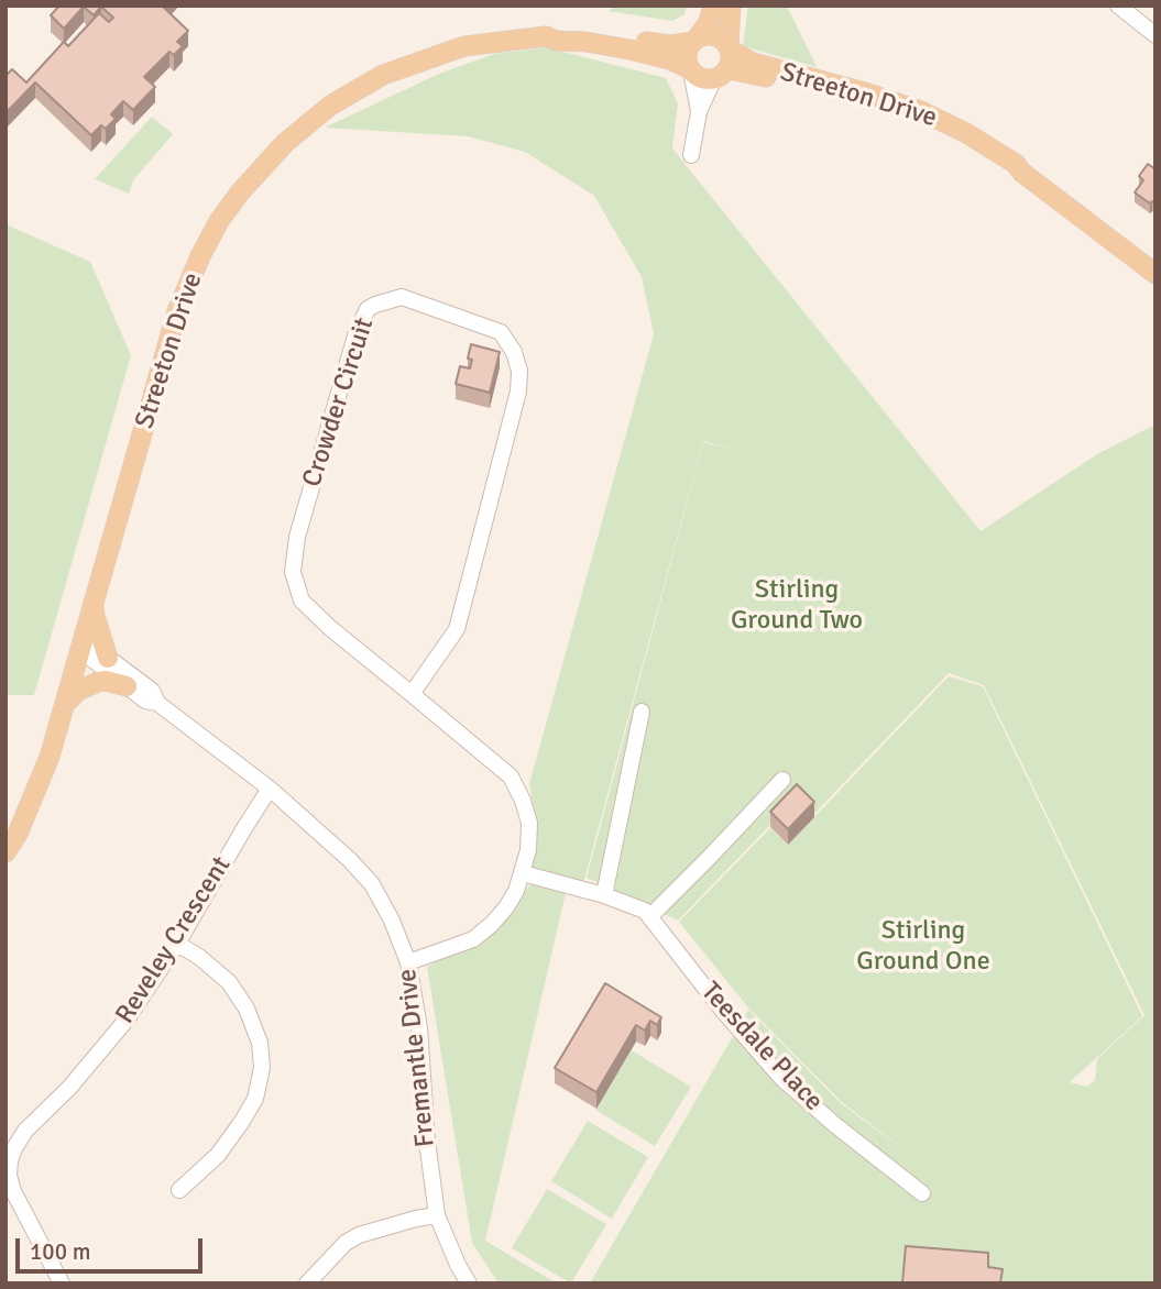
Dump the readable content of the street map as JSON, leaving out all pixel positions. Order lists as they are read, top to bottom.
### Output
{
  "streets": {
    "main road": ["Streeton Drive"],
    "street": [
      "Crowder Circuit",
      "Reveley Crescent",
      "Teesdale Place",
      "Fremantle Drive"
    ]
  },
  "crossings": [
    ["Streeton Drive", "Fremantle Drive"],
    ["Crowder Circuit", "Teesdale Place"],
    ["Crowder Circuit", "Fremantle Drive"],
    ["Reveley Crescent", "Fremantle Drive"]
  ],
  "parks": ["Stirling Ground Two", "Stirling Ground One"],
  "scale_bar": "100 m"
}
